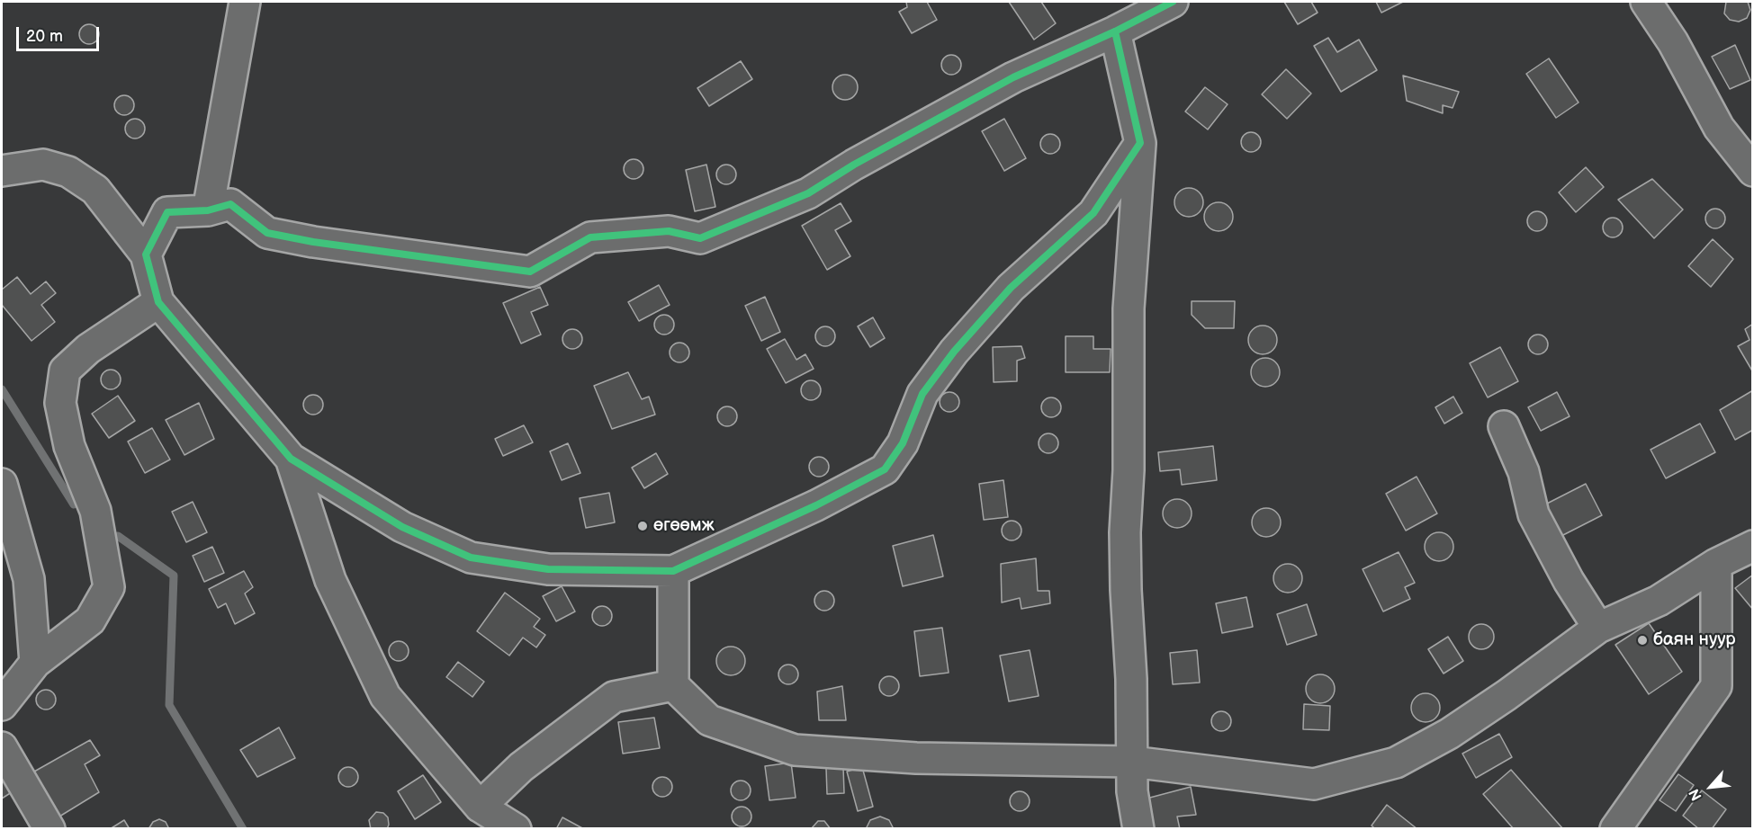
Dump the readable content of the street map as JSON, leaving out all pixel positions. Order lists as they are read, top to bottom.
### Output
{
  "places": ["өгөөмж", "баян нуур"],
  "scale_bar": "20 m",
  "north": "bottom left"
}
